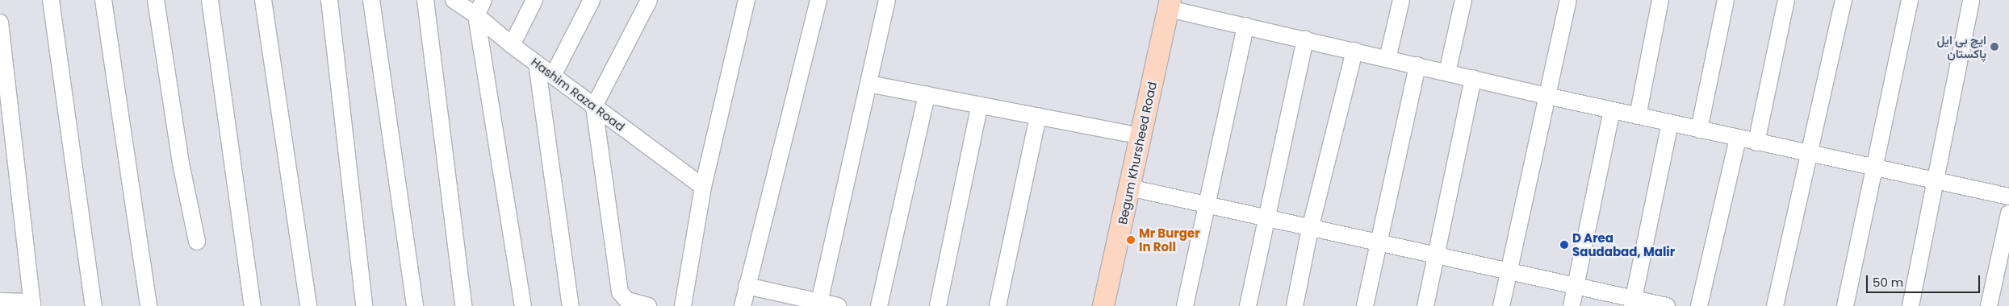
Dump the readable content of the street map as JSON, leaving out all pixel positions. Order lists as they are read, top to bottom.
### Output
{
  "streets": {
    "main road": ["Begum Khursheed Road"],
    "street": ["Hashim Raza Road"]
  },
  "places": ["ایچ بی ایل پاکستان", "Mr Burger In Roll", "D Area Saudabad, Malir"],
  "scale_bar": "50 m"
}
